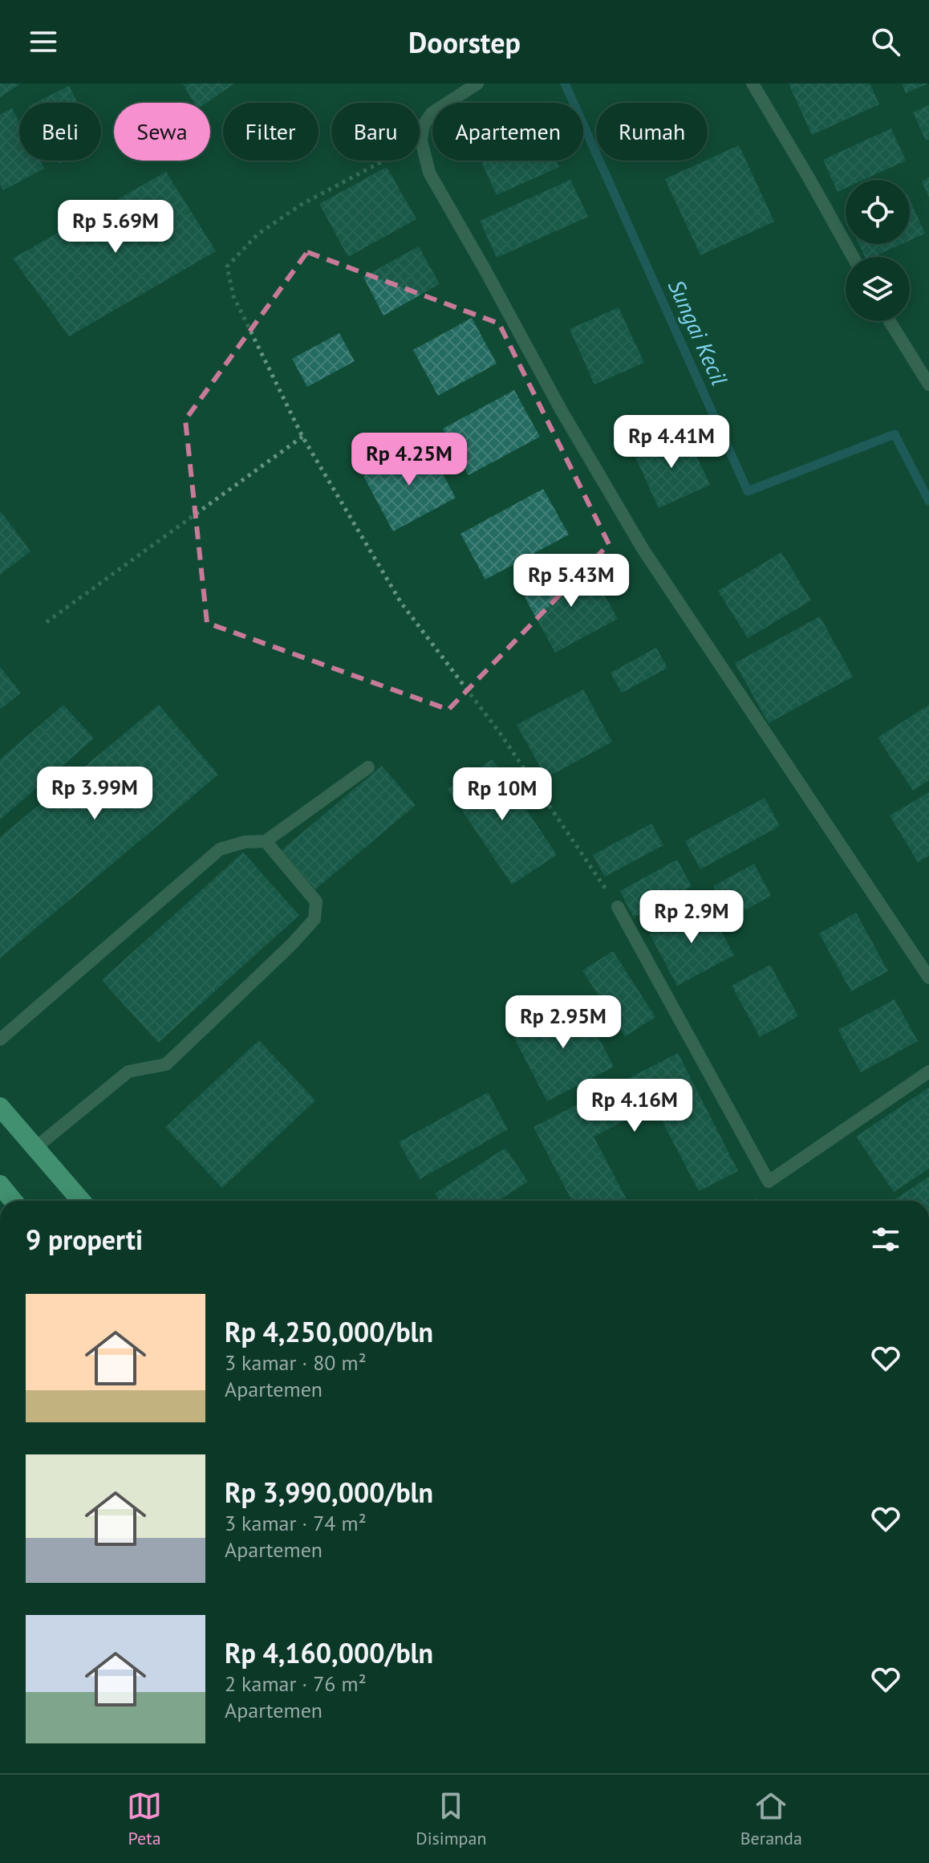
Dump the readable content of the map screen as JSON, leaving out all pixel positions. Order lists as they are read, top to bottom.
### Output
{
  "water": ["Sungai Kecil"],
  "page": {
    "header": "Doorstep",
    "chip": [
      "Beli",
      "Sewa",
      "Filter",
      "Baru",
      "Apartemen",
      "Rumah"
    ],
    "price": [
      "Rp 5.69M",
      "Rp 4.41M",
      "Rp 4.25M",
      "Rp 5.43M",
      "Rp 3.99M",
      "Rp 10M",
      "Rp 2.9M",
      "Rp 2.95M",
      "Rp 4.16M"
    ],
    "heading": "9 properti",
    "list": [
      {
        "name": "Rp 4,250,000/bln",
        "note": "3 kamar · 80 m² · Apartemen"
      },
      {
        "name": "Rp 3,990,000/bln",
        "note": "3 kamar · 74 m² · Apartemen"
      },
      {
        "name": "Rp 4,160,000/bln",
        "note": "2 kamar · 76 m² · Apartemen"
      }
    ],
    "tabs": ["Peta", "Disimpan", "Beranda"]
  }
}
